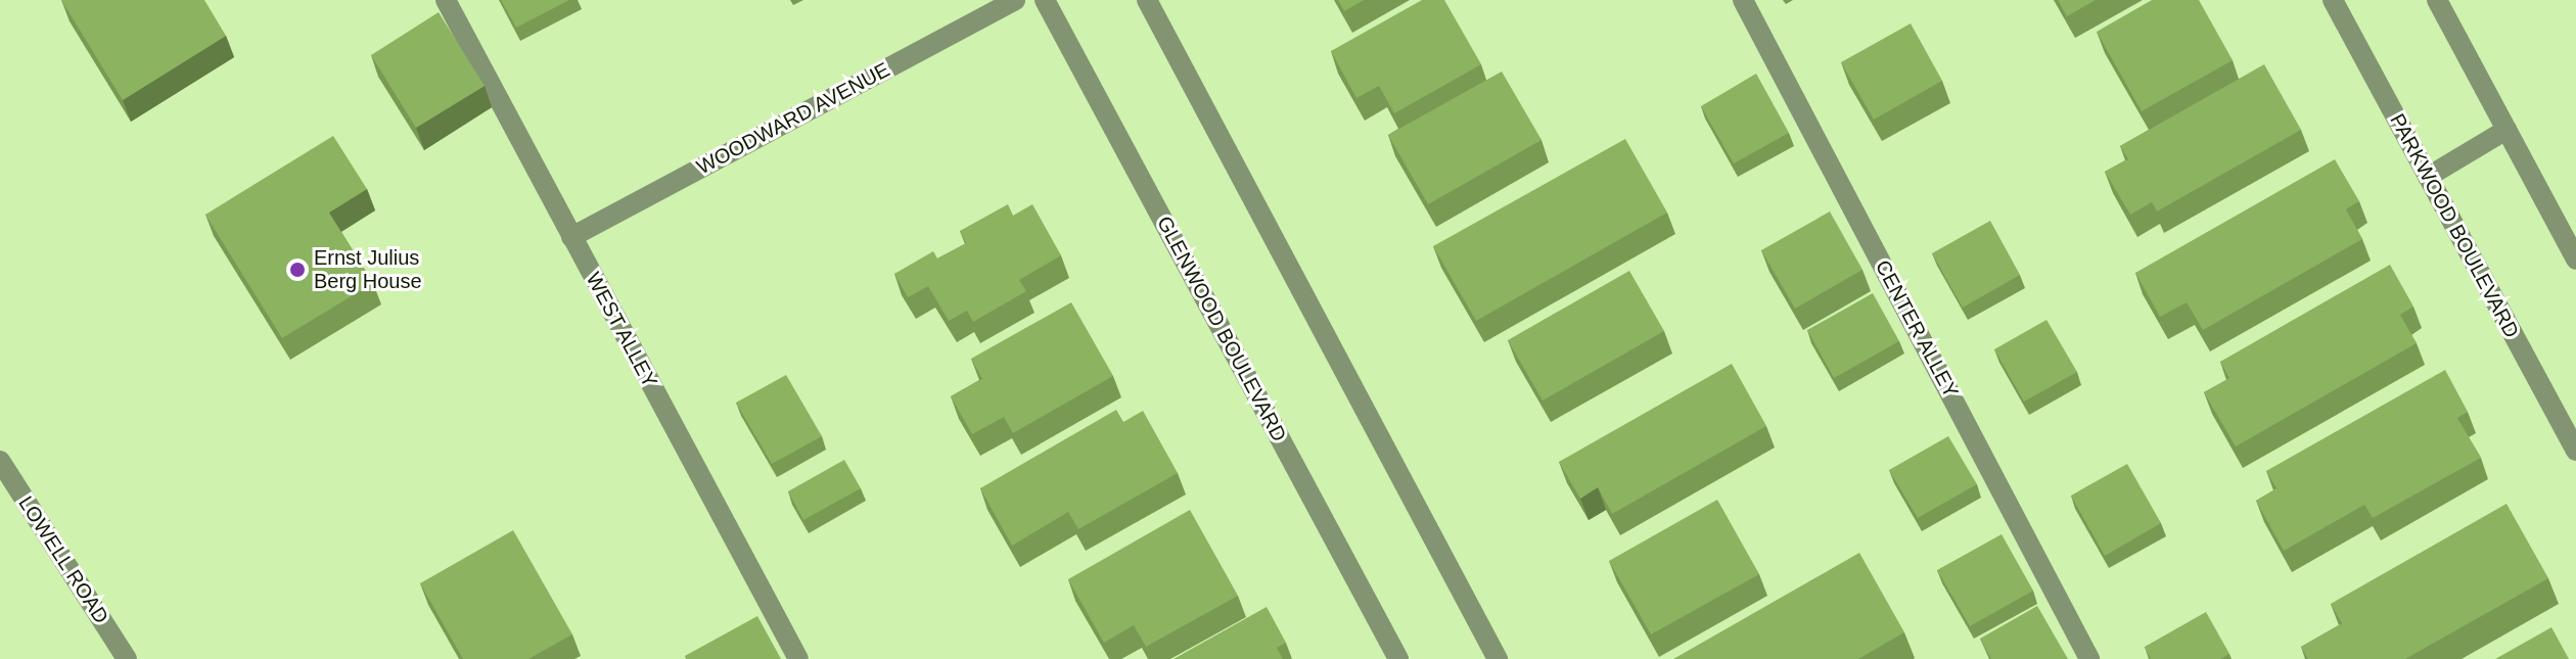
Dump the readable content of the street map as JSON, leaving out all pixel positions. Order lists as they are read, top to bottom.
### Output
{
  "streets": {
    "street": [
      "WOODWARD AVENUE",
      "PARKWOOD BOULEVARD",
      "GLENWOOD BOULEVARD",
      "CENTER ALLEY",
      "WEST ALLEY",
      "LOWELL ROAD"
    ]
  },
  "crossings": [
    ["WOODWARD AVENUE", "WEST ALLEY"]
  ],
  "places": ["Ernst Julius Berg House"]
}
